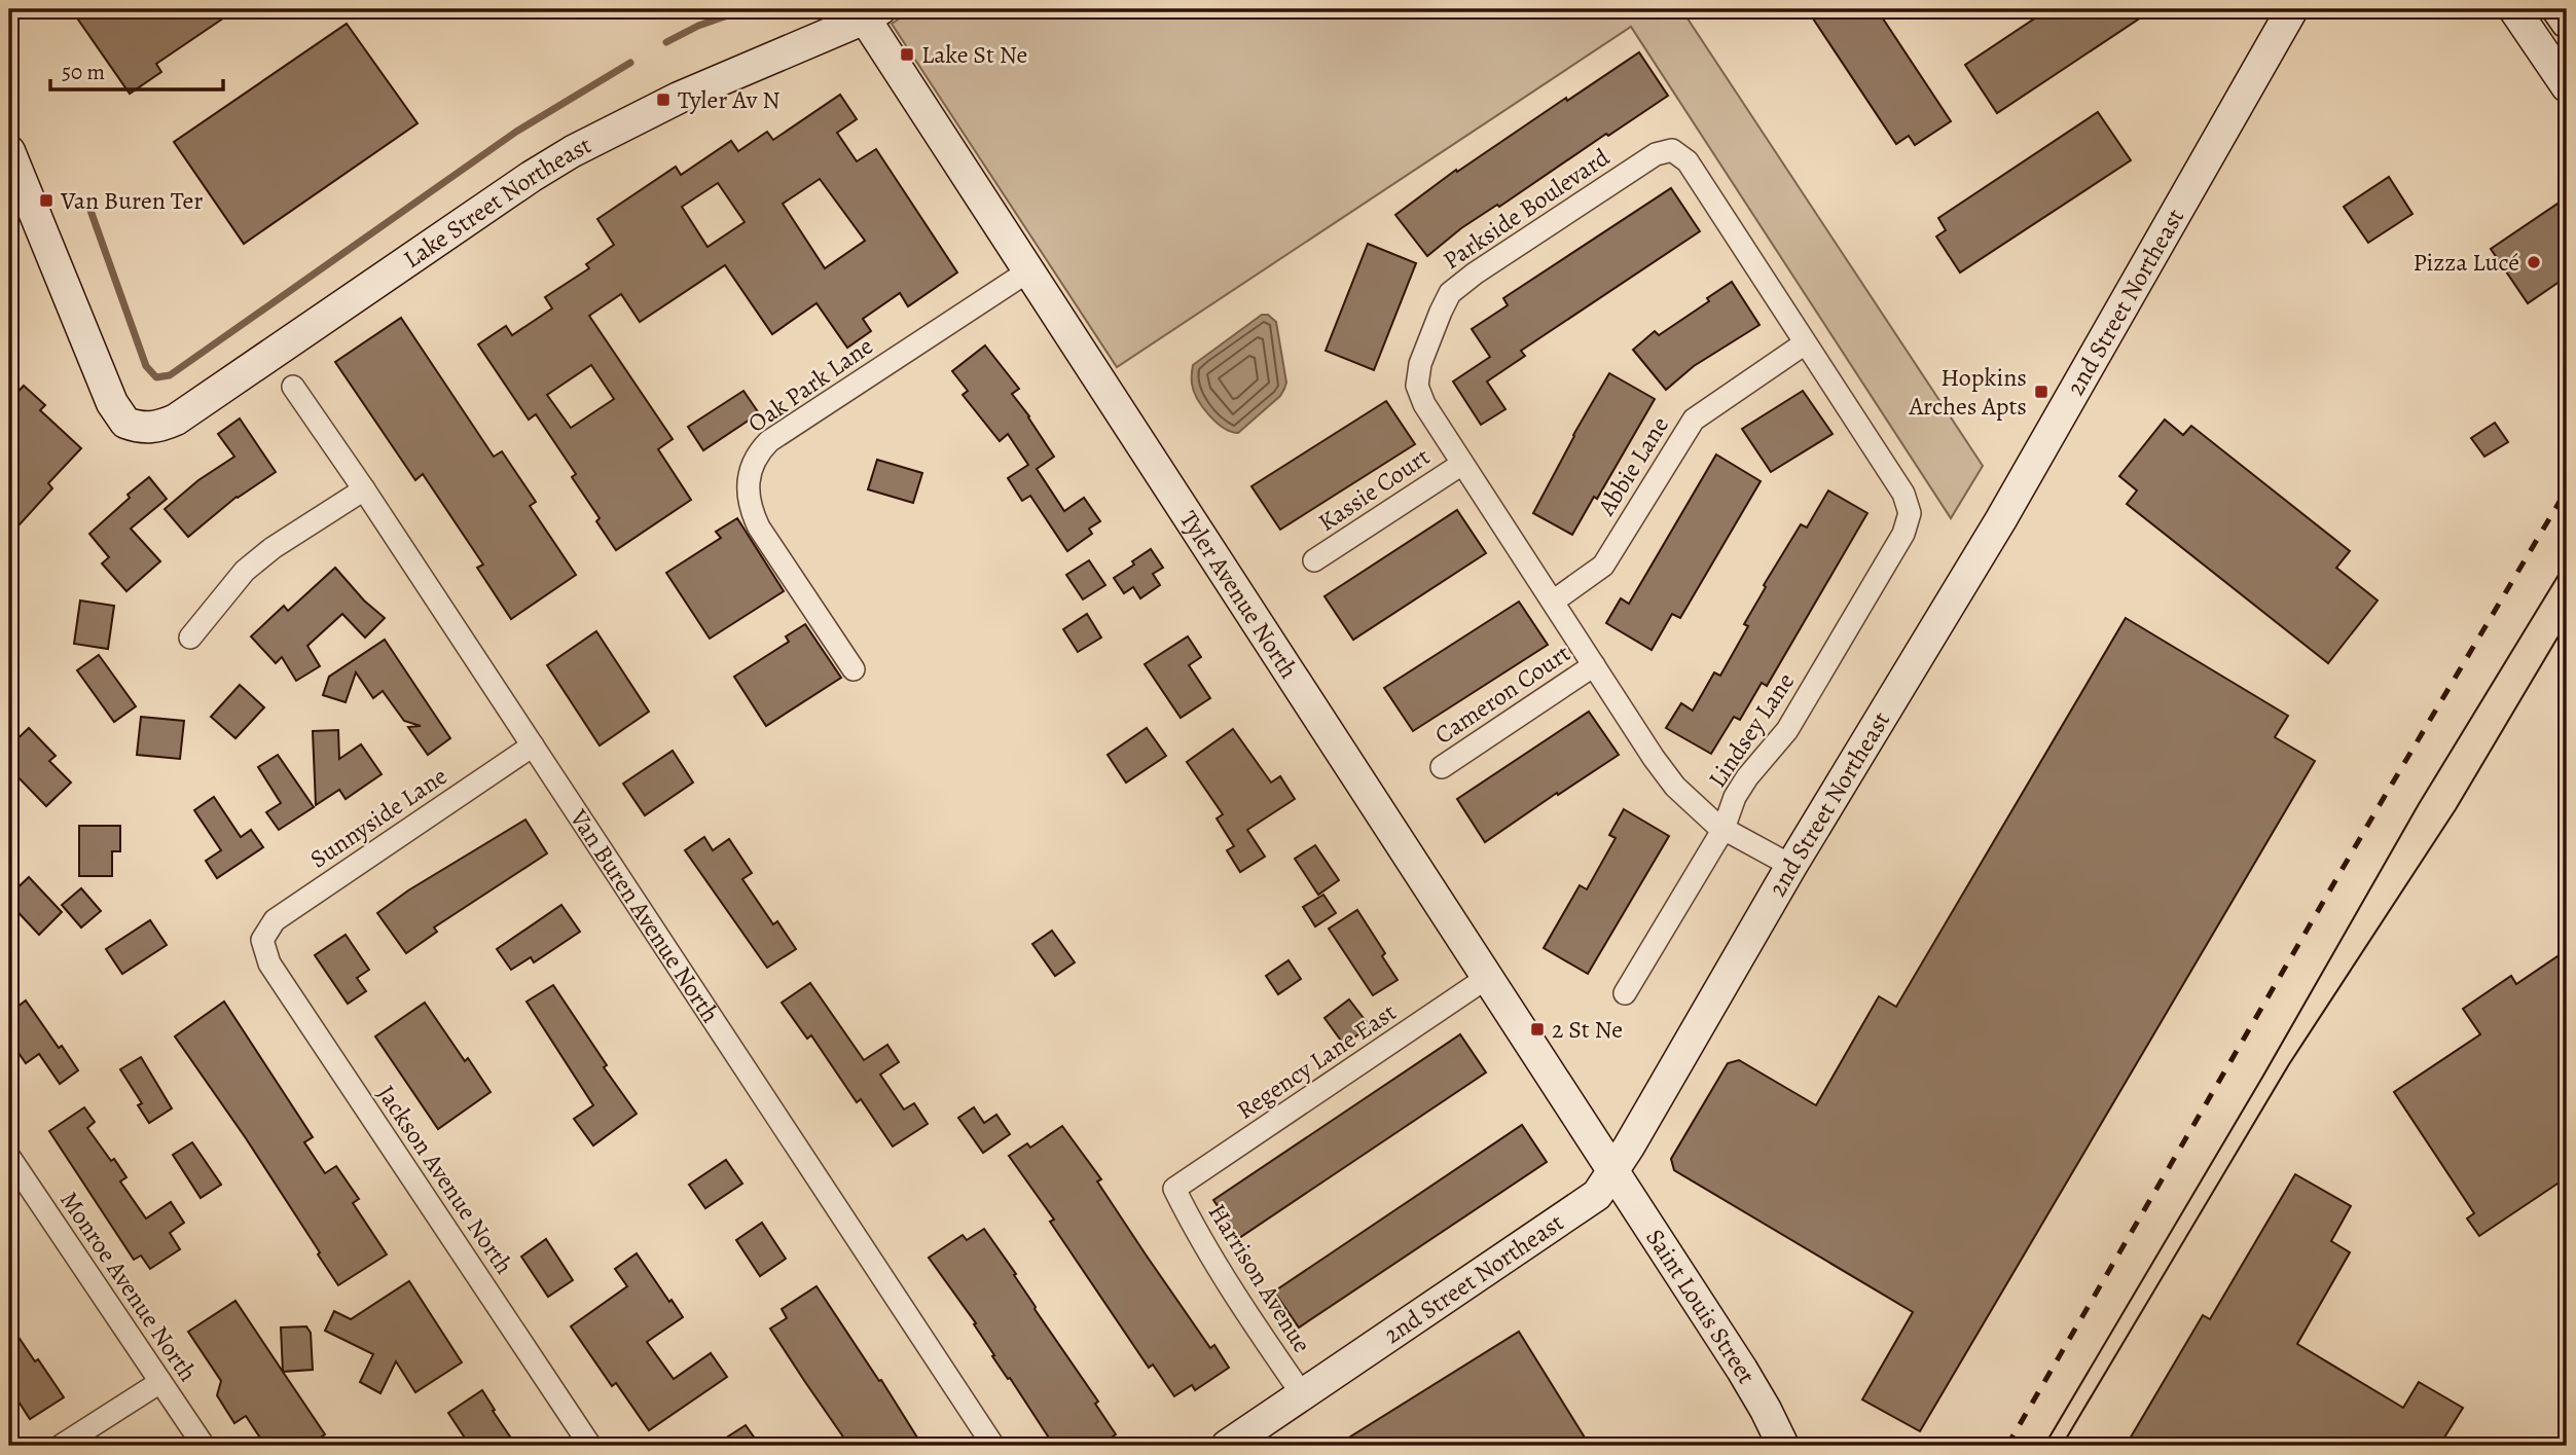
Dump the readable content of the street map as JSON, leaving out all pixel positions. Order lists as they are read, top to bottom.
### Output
{
  "streets": {
    "street": [
      "Lake Street Northeast",
      "Parkside Boulevard",
      "2nd Street Northeast",
      "Oak Park Lane",
      "Abbie Lane",
      "Kassie Court",
      "Tyler Avenue North",
      "Cameron Court",
      "Lindsey Lane",
      "Sunnyside Lane",
      "Van Buren Avenue North",
      "Regency Lane East",
      "Jackson Avenue North",
      "Harrison Avenue",
      "Monroe Avenue North",
      "Saint Louis Street"
    ]
  },
  "crossings": [
    ["Lake Street Northeast", "Tyler Avenue North"],
    ["Parkside Boulevard", "2nd Street Northeast"],
    ["Parkside Boulevard", "Abbie Lane"],
    ["Parkside Boulevard", "Kassie Court"],
    ["Parkside Boulevard", "Cameron Court"],
    ["Parkside Boulevard", "Lindsey Lane"],
    ["2nd Street Northeast", "Tyler Avenue North"],
    ["2nd Street Northeast", "Harrison Avenue"],
    ["2nd Street Northeast", "Saint Louis Street"],
    ["Oak Park Lane", "Tyler Avenue North"],
    ["Tyler Avenue North", "Regency Lane East"],
    ["Tyler Avenue North", "Saint Louis Street"],
    ["Sunnyside Lane", "Van Buren Avenue North"],
    ["Sunnyside Lane", "Jackson Avenue North"],
    ["Regency Lane East", "Harrison Avenue"]
  ],
  "places": {
    "transit": [
      "Lake St Ne",
      "Tyler Av N",
      "Van Buren Ter",
      "Hopkins Arches Apts",
      "2 St Ne"
    ],
    "other": ["Pizza Lucé"]
  },
  "scale_bar": "50 m"
}
